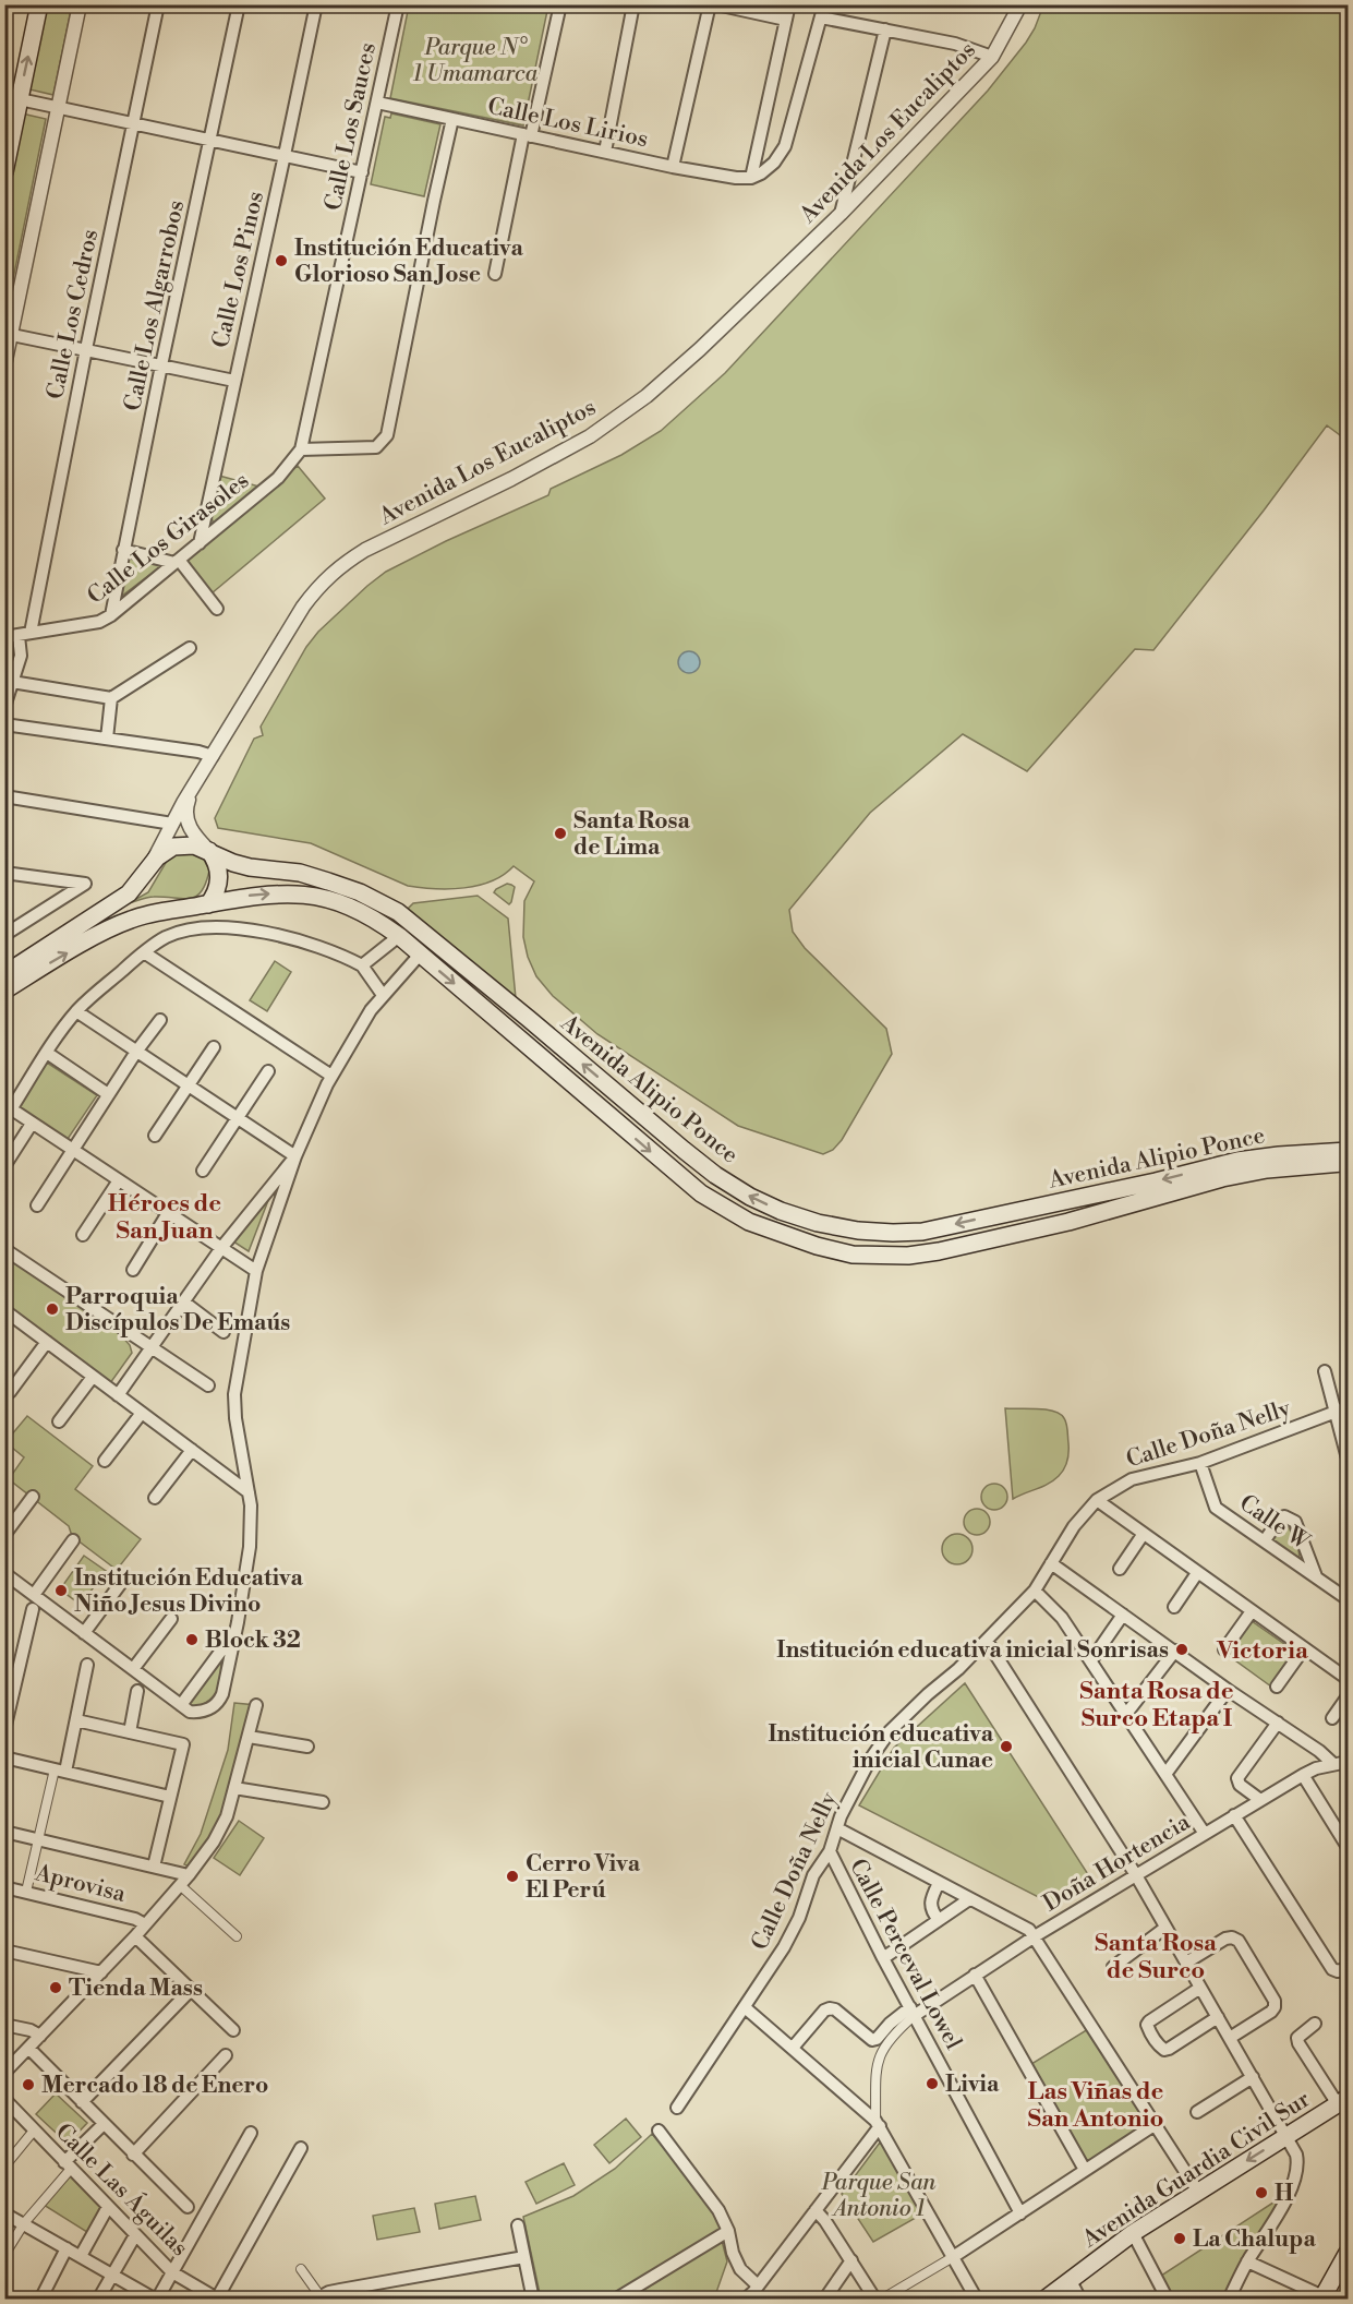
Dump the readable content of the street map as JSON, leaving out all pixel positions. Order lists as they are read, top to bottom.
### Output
{
  "streets": {
    "main road": ["Avenida Alipio Ponce", "Avenida Guardia Civil Sur"],
    "street": [
      "Calle Los Lirios",
      "Calle Los Sauces",
      "Avenida Los Eucaliptos",
      "Calle Los Pinos",
      "Calle Los Algarrobos",
      "Calle Los Cedros",
      "Calle Los Girasoles",
      "Calle Doña Nelly",
      "Calle W",
      "Doña Hortencia",
      "Aprovisa",
      "Calle Perceval Lowel",
      "Calle Las Águilas"
    ]
  },
  "crossings": [
    ["Calle Los Lirios", "Calle Los Sauces"],
    ["Calle Los Sauces", "Calle Los Girasoles"],
    ["Avenida Los Eucaliptos", "Avenida Alipio Ponce"],
    ["Calle Los Pinos", "Calle Los Girasoles"],
    ["Calle Los Algarrobos", "Calle Los Girasoles"],
    ["Calle Los Cedros", "Calle Los Girasoles"],
    ["Calle Doña Nelly", "Calle W"],
    ["Calle Doña Nelly", "Calle Perceval Lowel"],
    ["Doña Hortencia", "Calle Perceval Lowel"]
  ],
  "districts": [
    "Héroes de San Juan",
    "Victoria",
    "Santa Rosa de Surco Etapa I",
    "Santa Rosa de Surco",
    "Las Viñas de San Antonio"
  ],
  "parks": ["Parque N° 1 Umamarca", "Parque San Antonio 1"],
  "places": [
    "Institución Educativa Glorioso San Jose",
    "Santa Rosa de Lima",
    "Parroquia Discípulos De Emaús",
    "Institución Educativa Niño Jesus Divino",
    "Block 32",
    "Institución educativa inicial Sonrisas",
    "Institución educativa inicial Cunae",
    "Cerro Viva El Perú",
    "Tienda Mass",
    "Livia",
    "Mercado 18 de Enero",
    "H",
    "La Chalupa"
  ]
}
